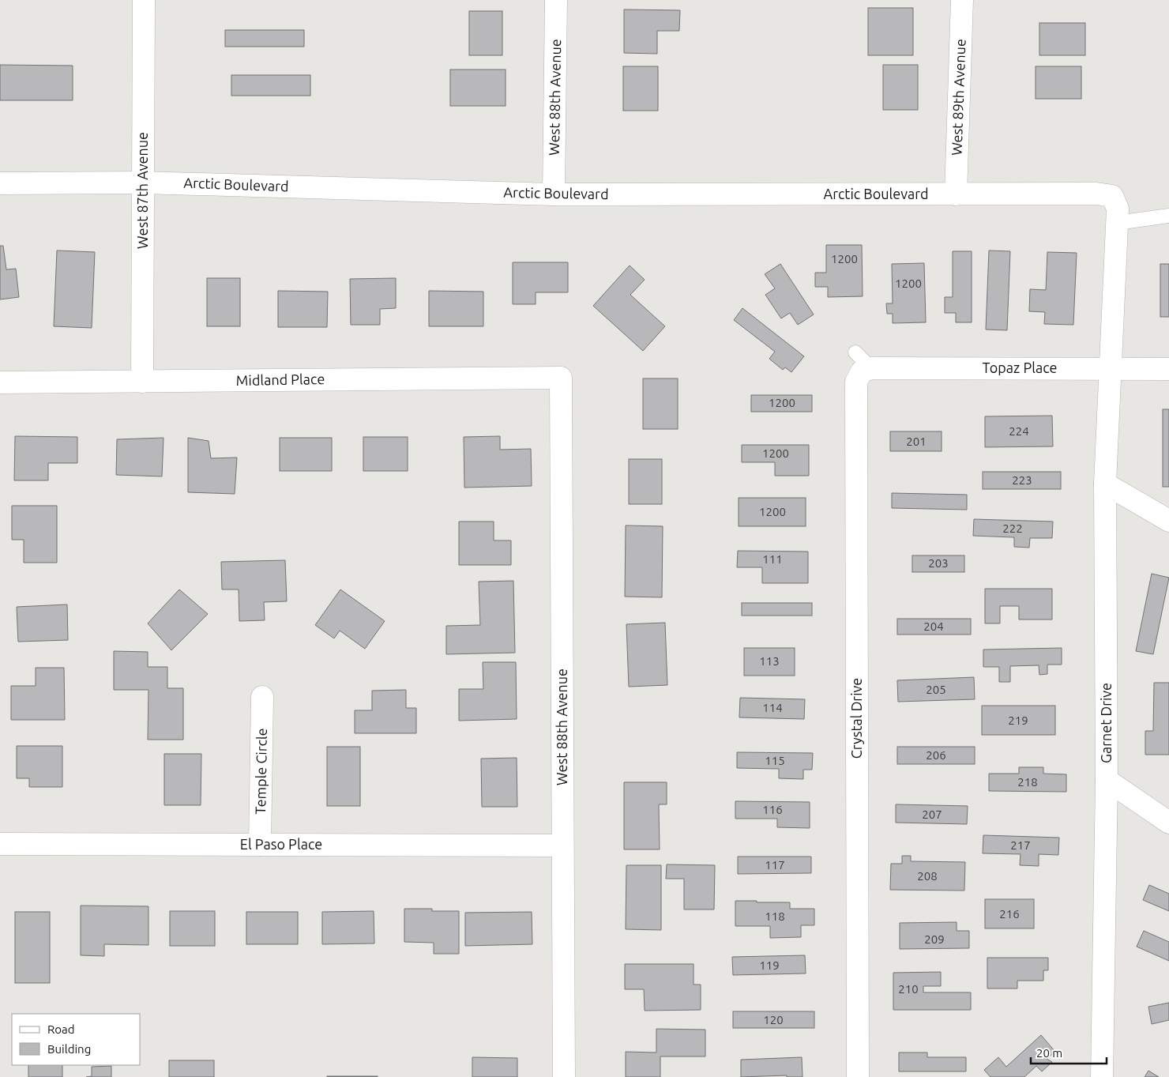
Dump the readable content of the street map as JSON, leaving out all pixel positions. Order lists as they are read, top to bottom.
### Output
{
  "streets": {
    "street": [
      "West 88th Avenue",
      "West 89th Avenue",
      "Arctic Boulevard",
      "West 87th Avenue",
      "Topaz Place",
      "Midland Place",
      "Crystal Drive",
      "Garnet Drive",
      "Temple Circle",
      "El Paso Place"
    ]
  },
  "crossings": [
    ["West 88th Avenue", "Arctic Boulevard"],
    ["West 88th Avenue", "Midland Place"],
    ["West 88th Avenue", "El Paso Place"],
    ["West 89th Avenue", "Arctic Boulevard"],
    ["Arctic Boulevard", "West 87th Avenue"],
    ["Arctic Boulevard", "Garnet Drive"],
    ["West 87th Avenue", "Midland Place"],
    ["Topaz Place", "Crystal Drive"],
    ["Topaz Place", "Garnet Drive"],
    ["Temple Circle", "El Paso Place"]
  ],
  "house_numbers": [
    "1200",
    "1200",
    "1200",
    "224",
    "201",
    "1200",
    "223",
    "1200",
    "222",
    "111",
    "203",
    "204",
    "113",
    "205",
    "114",
    "219",
    "206",
    "115",
    "218",
    "116",
    "207",
    "217",
    "117",
    "208",
    "216",
    "118",
    "209",
    "119",
    "210",
    "120"
  ],
  "legend": ["Road", "Building"],
  "scale_bar": "20 m"
}
